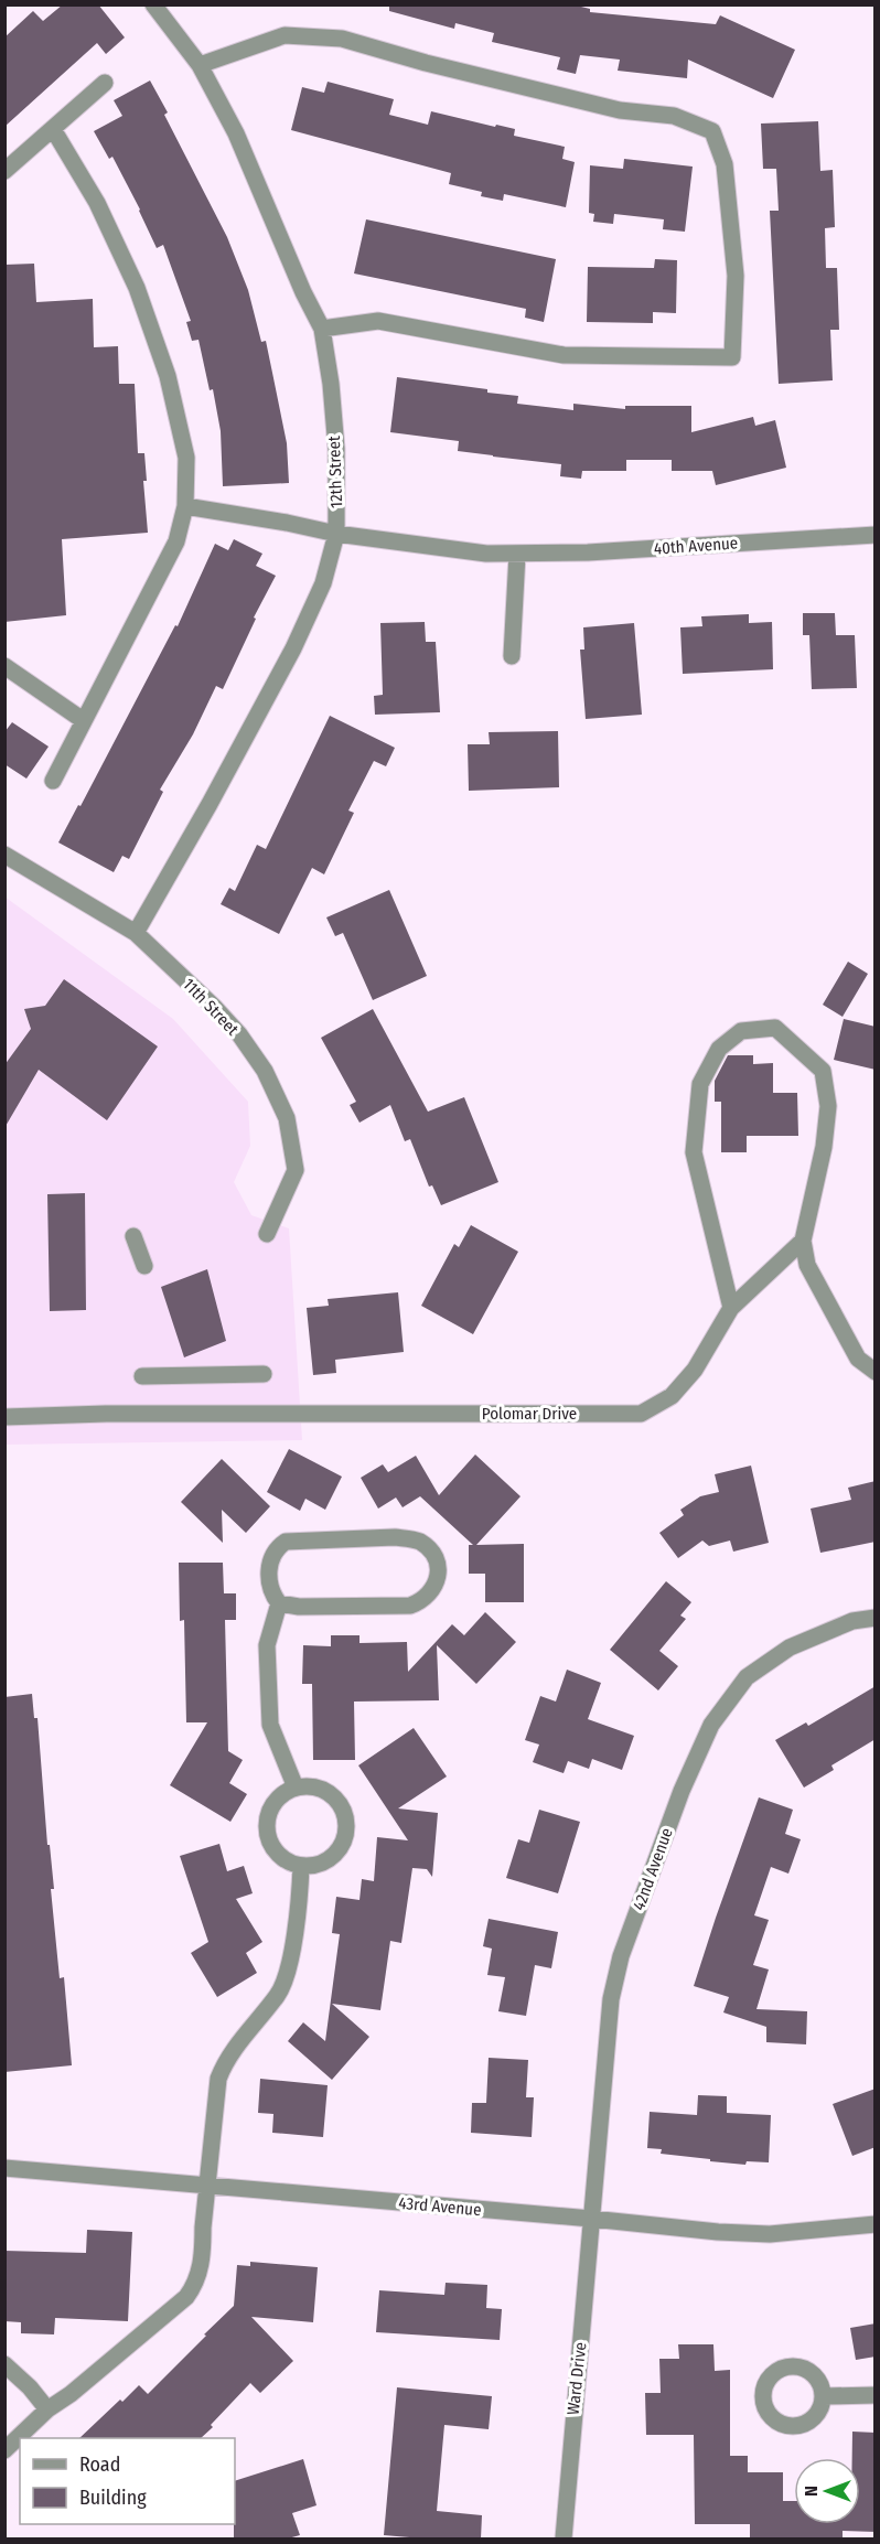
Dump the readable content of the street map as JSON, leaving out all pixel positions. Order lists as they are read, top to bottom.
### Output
{
  "streets": {
    "street": [
      "12th Street",
      "40th Avenue",
      "11th Street",
      "Polomar Drive",
      "42nd Avenue",
      "43rd Avenue",
      "Ward Drive"
    ]
  },
  "crossings": [
    ["12th Street", "40th Avenue"],
    ["12th Street", "11th Street"],
    ["42nd Avenue", "43rd Avenue"],
    ["42nd Avenue", "Ward Drive"],
    ["43rd Avenue", "Ward Drive"]
  ],
  "legend": ["Road", "Building"],
  "north": "left"
}
